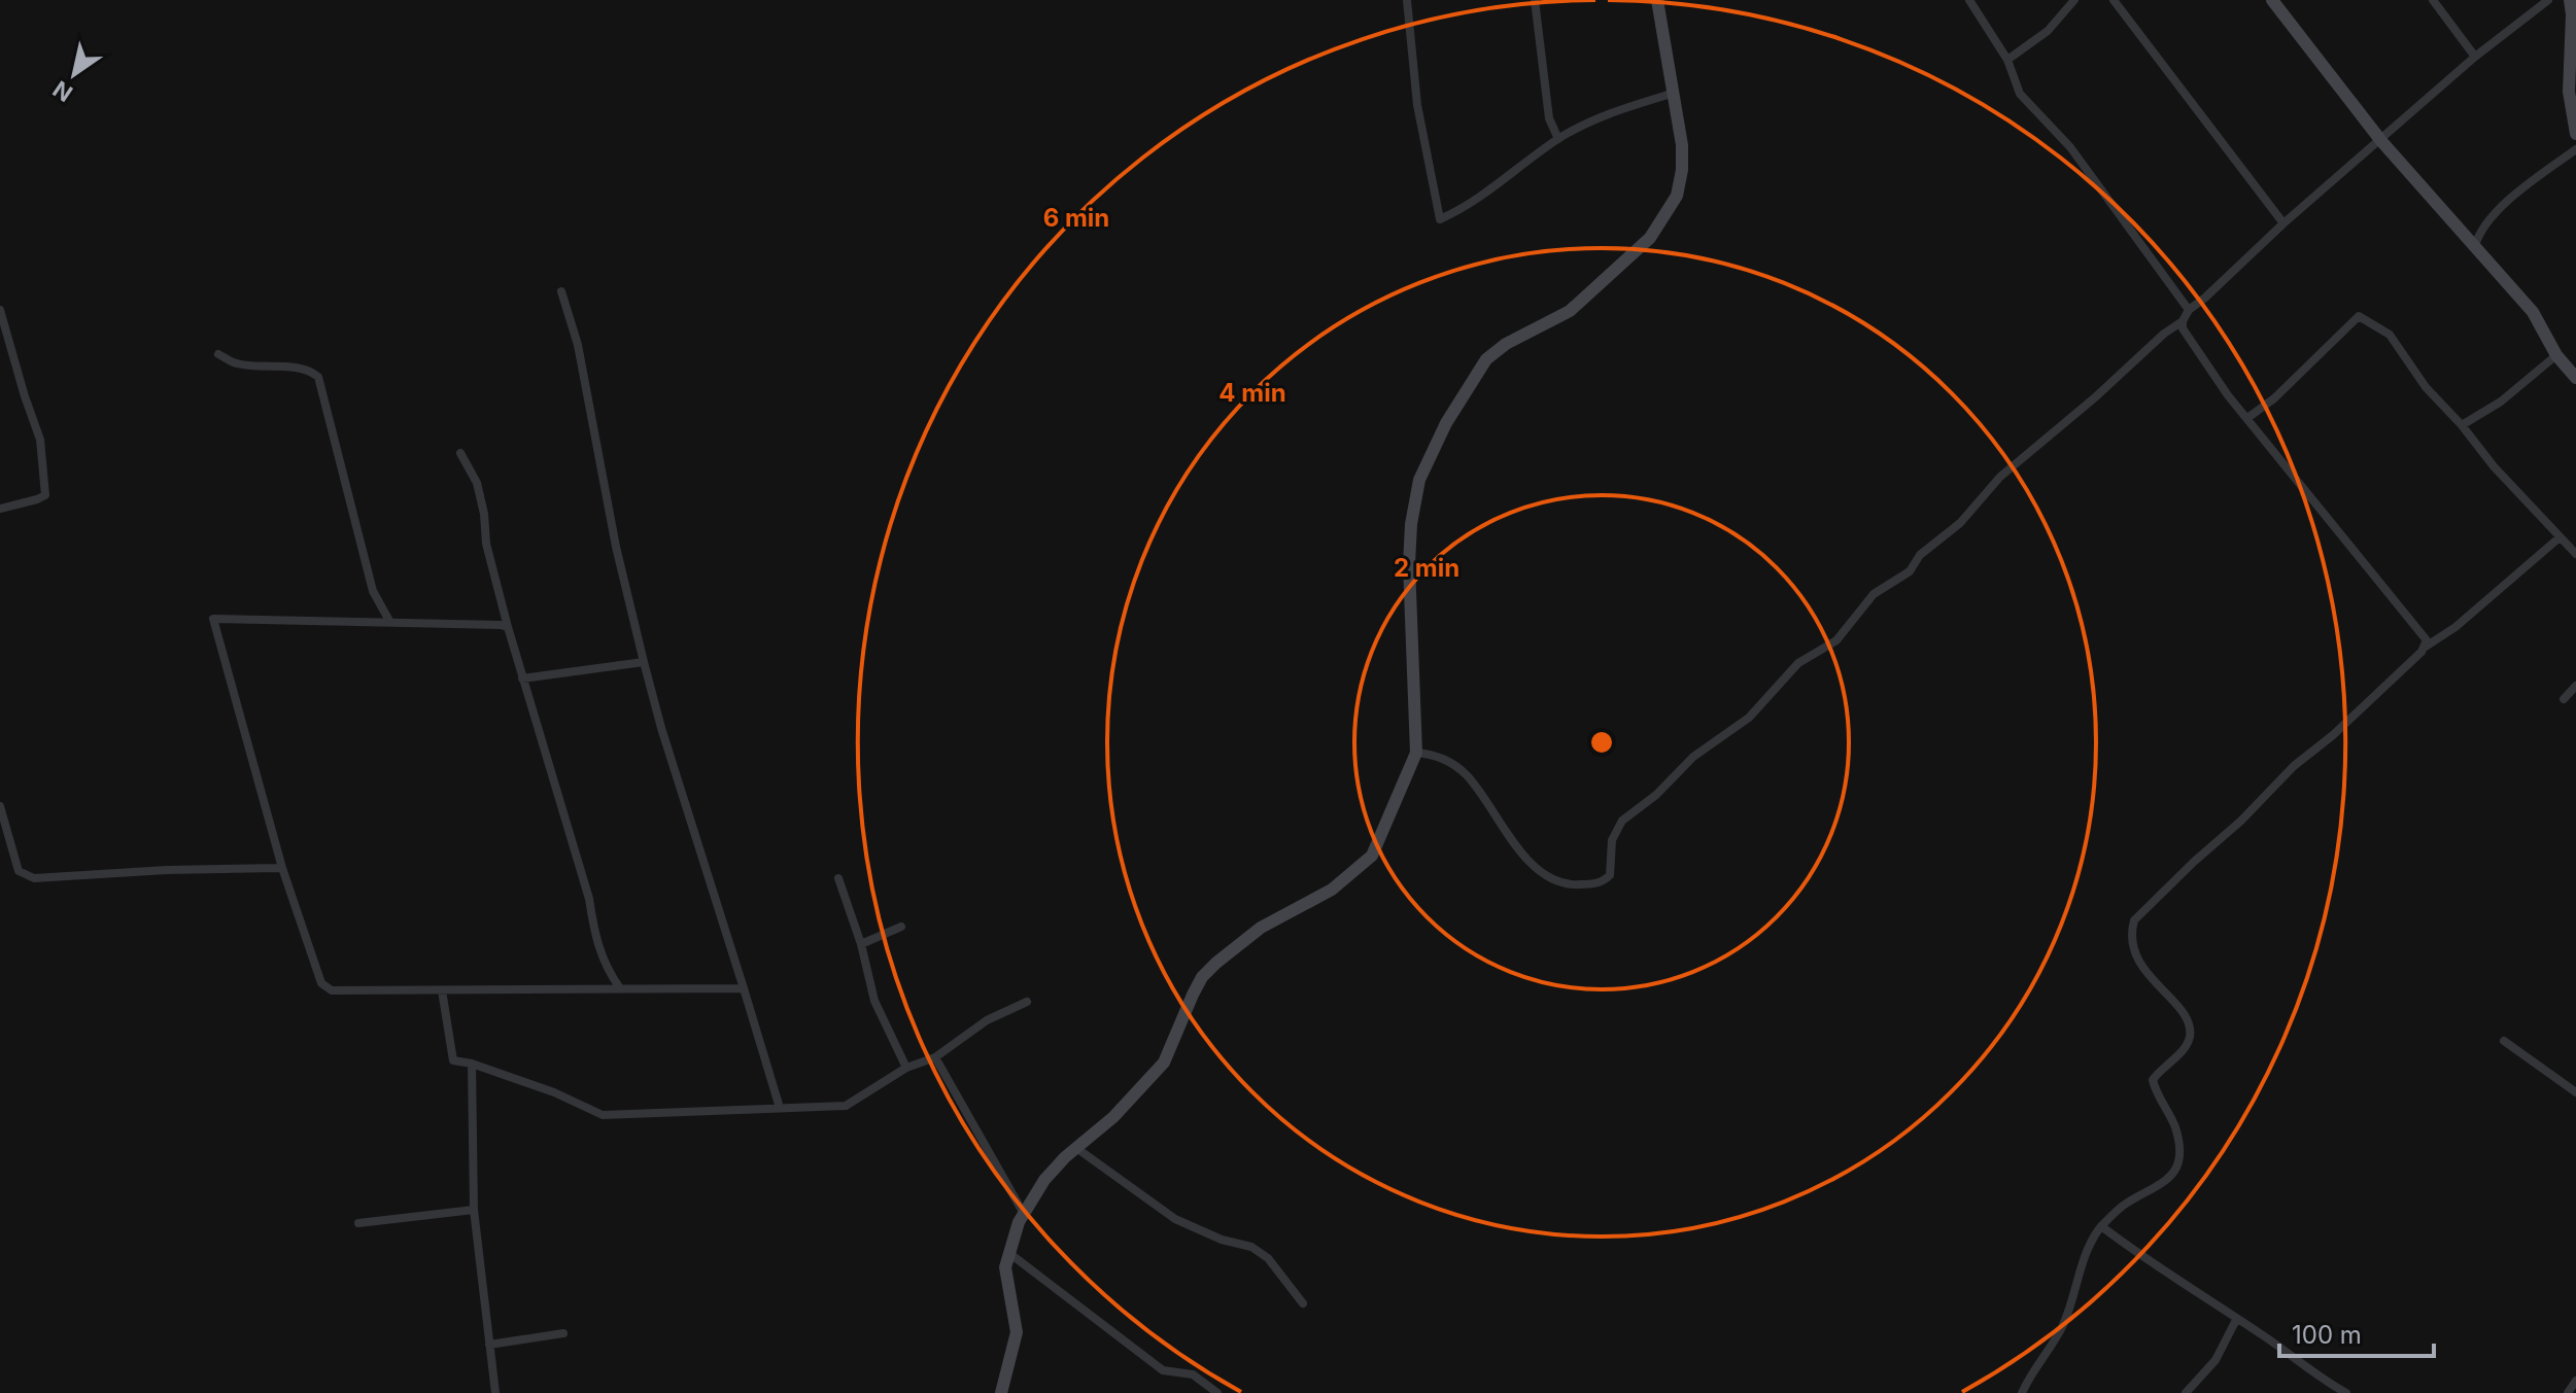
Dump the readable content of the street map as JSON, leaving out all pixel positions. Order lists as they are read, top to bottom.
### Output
{
  "scale_bar": "100 m",
  "north": "bottom left",
  "rings": ["6 min", "4 min", "2 min"]
}
